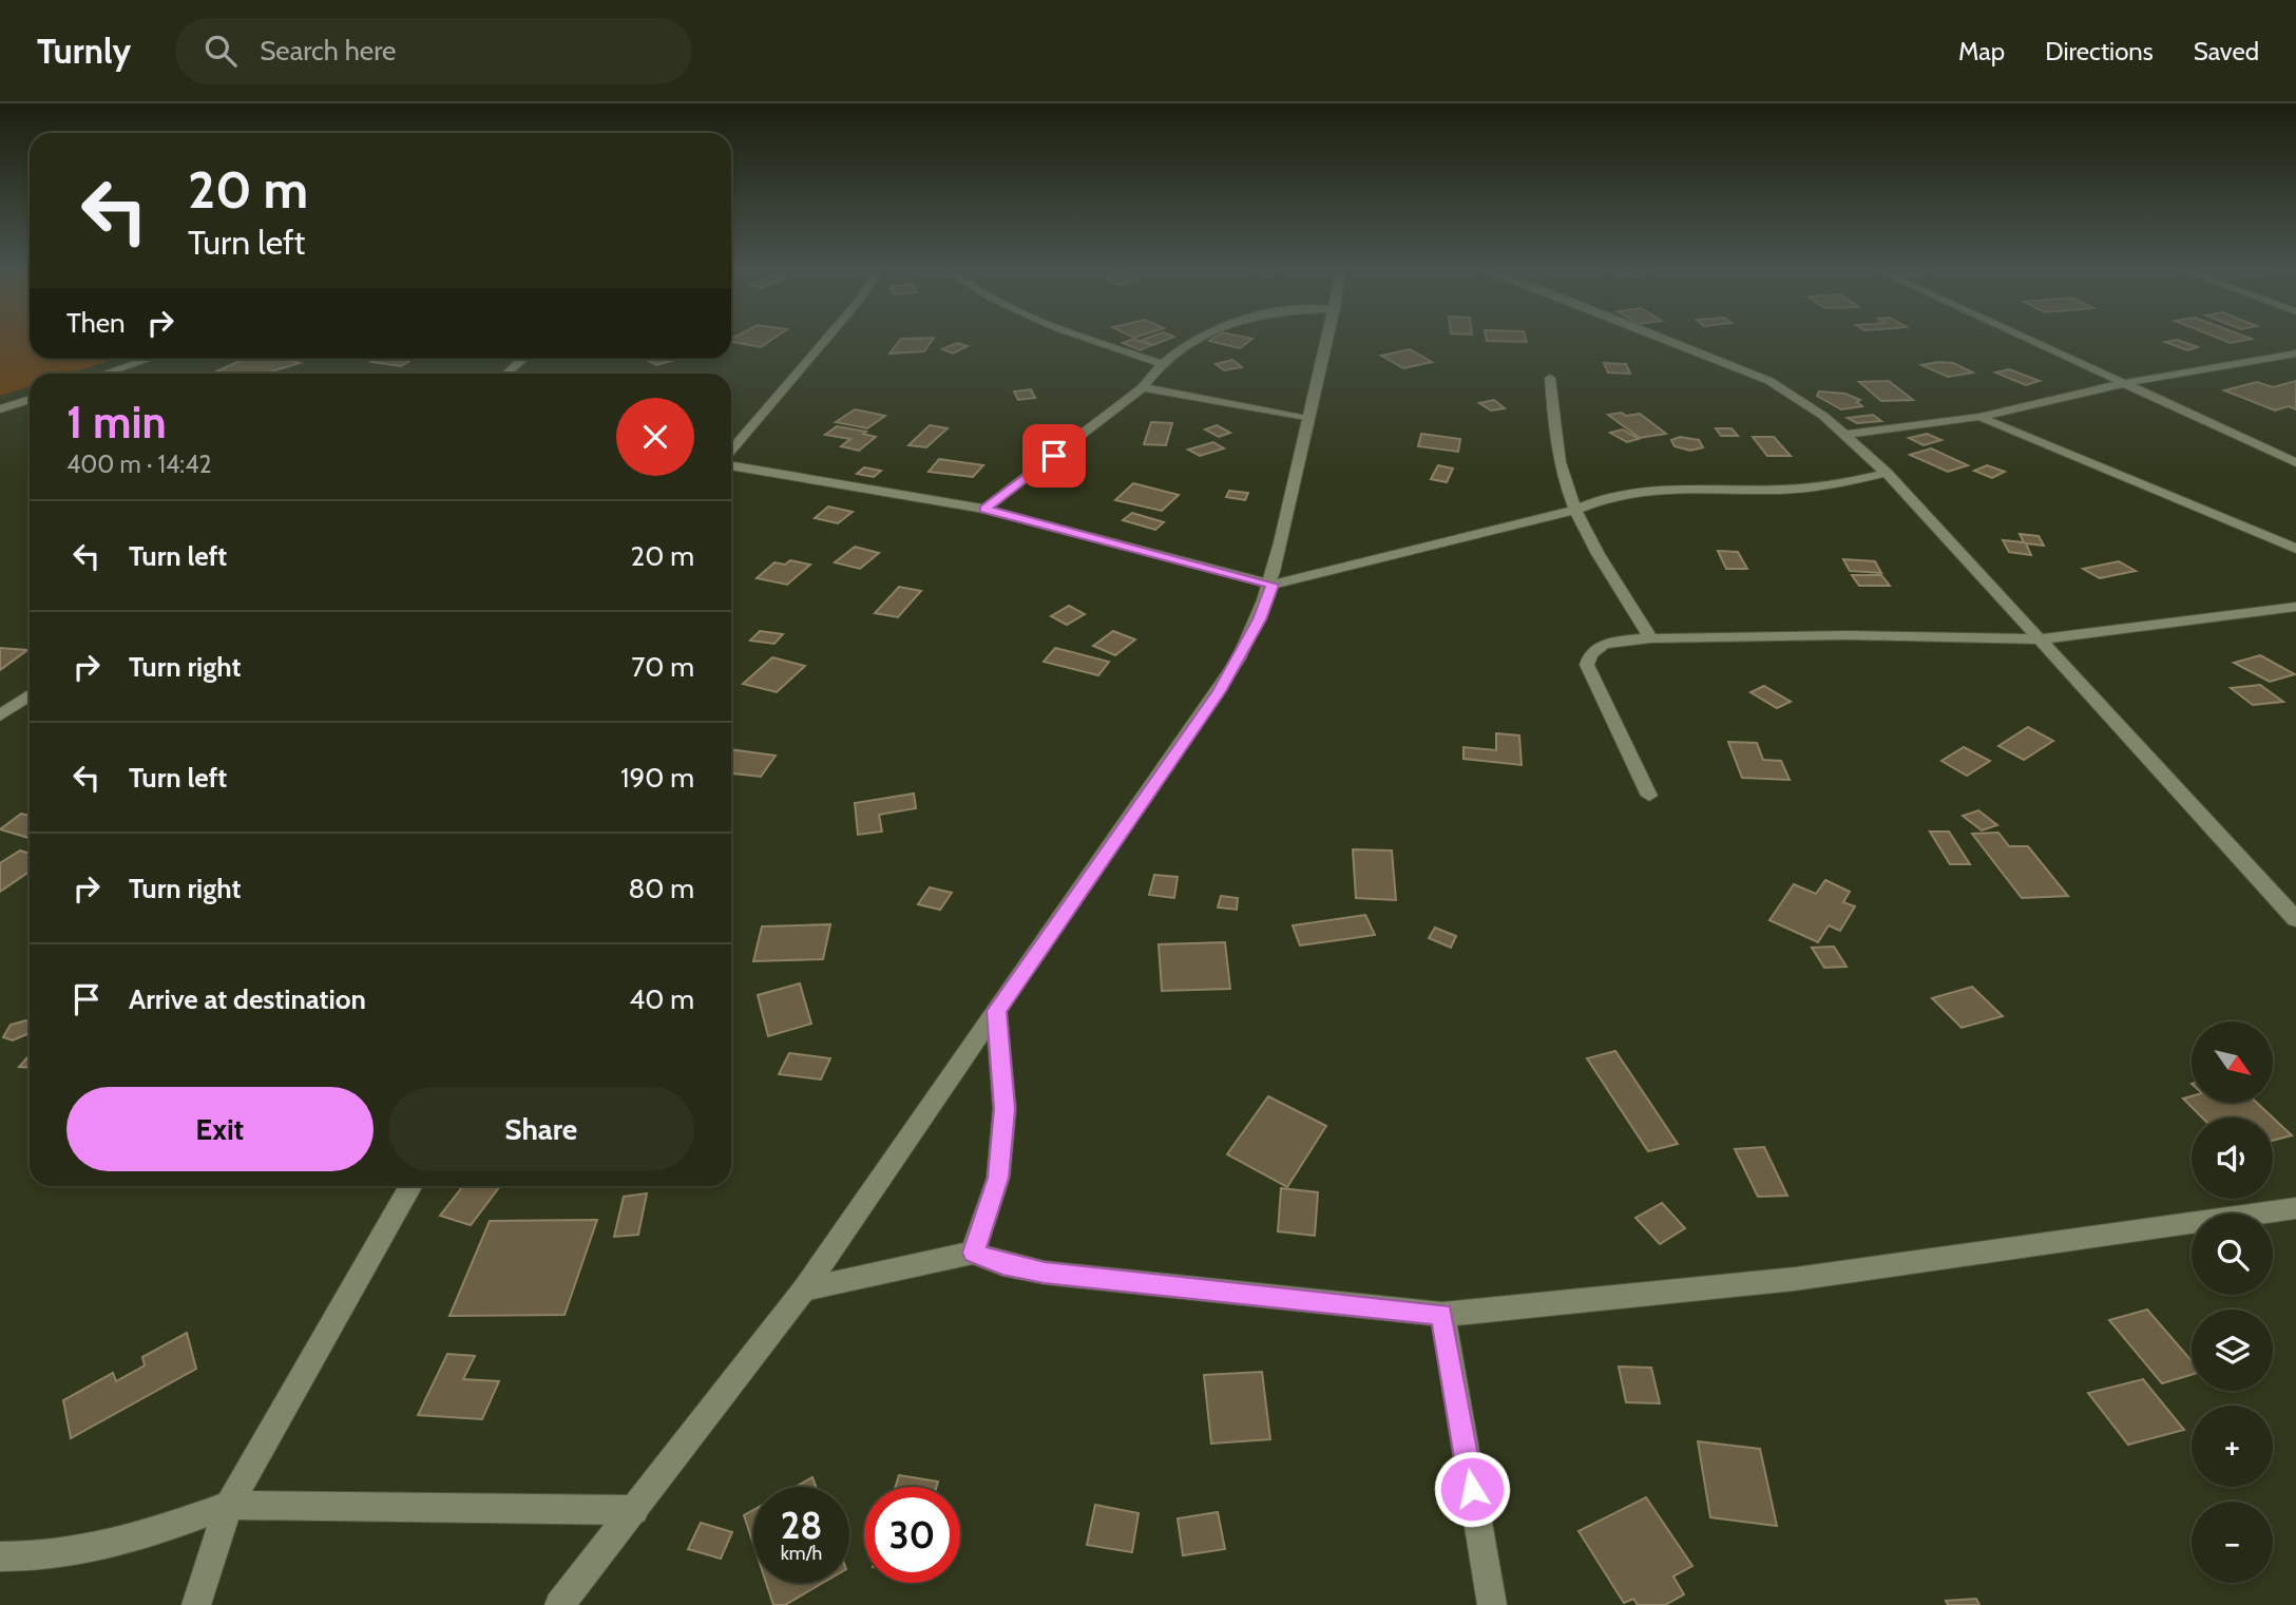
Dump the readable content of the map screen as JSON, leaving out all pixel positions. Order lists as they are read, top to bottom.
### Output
{
  "north": "bottom right",
  "page": {
    "header": "Turnly",
    "search": "Search here",
    "nav": ["Map", "Directions", "Saved"],
    "turn": ["20 m", "Turn left"],
    "then": "Then",
    "heading": ["1 min", "400 m · 14:42"],
    "list": [
      {
        "name": "Turn left",
        "value": "20 m"
      },
      {
        "name": "Turn right",
        "value": "70 m"
      },
      {
        "name": "Turn left",
        "value": "190 m"
      },
      {
        "name": "Turn right",
        "value": "80 m"
      },
      {
        "name": "Arrive at destination",
        "value": "40 m"
      }
    ],
    "map_buttons": ["+", "−"],
    "buttons": ["Exit", "Share"],
    "speed": "28 km/h",
    "limit": "30"
  }
}
